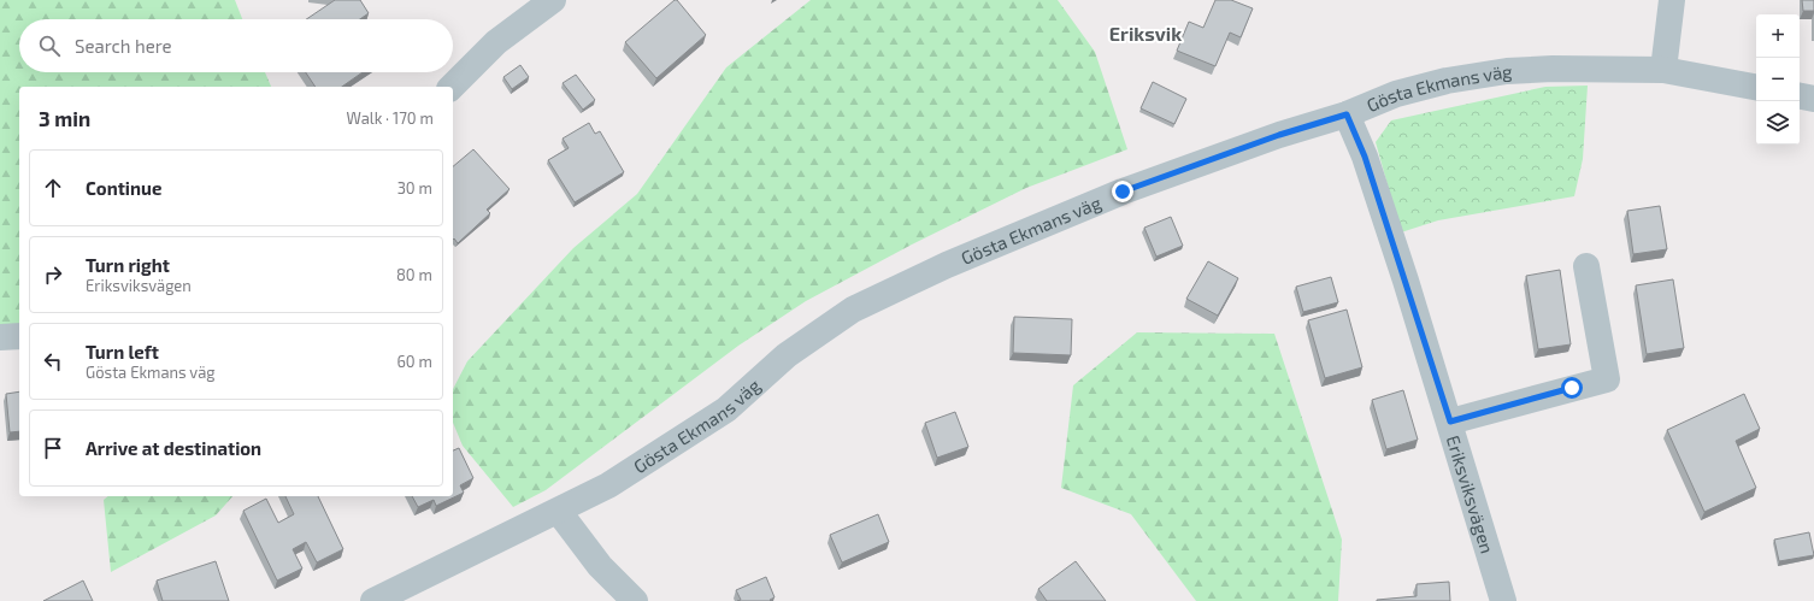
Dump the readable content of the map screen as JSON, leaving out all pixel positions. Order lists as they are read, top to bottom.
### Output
{
  "streets": {
    "street": ["Gösta Ekmans väg", "Eriksviksvägen"]
  },
  "crossings": [
    ["Gösta Ekmans väg", "Eriksviksvägen"]
  ],
  "districts": ["Eriksvik"],
  "page": {
    "map_buttons": ["+", "−"],
    "search": "Search here",
    "heading": ["3 min", "Walk · 170 m"],
    "list": [
      ["Continue", "30 m"],
      ["Turn right", "Eriksviksvägen", "80 m"],
      ["Turn left", "Gösta Ekmans väg", "60 m"],
      "Arrive at destination"
    ]
  }
}
